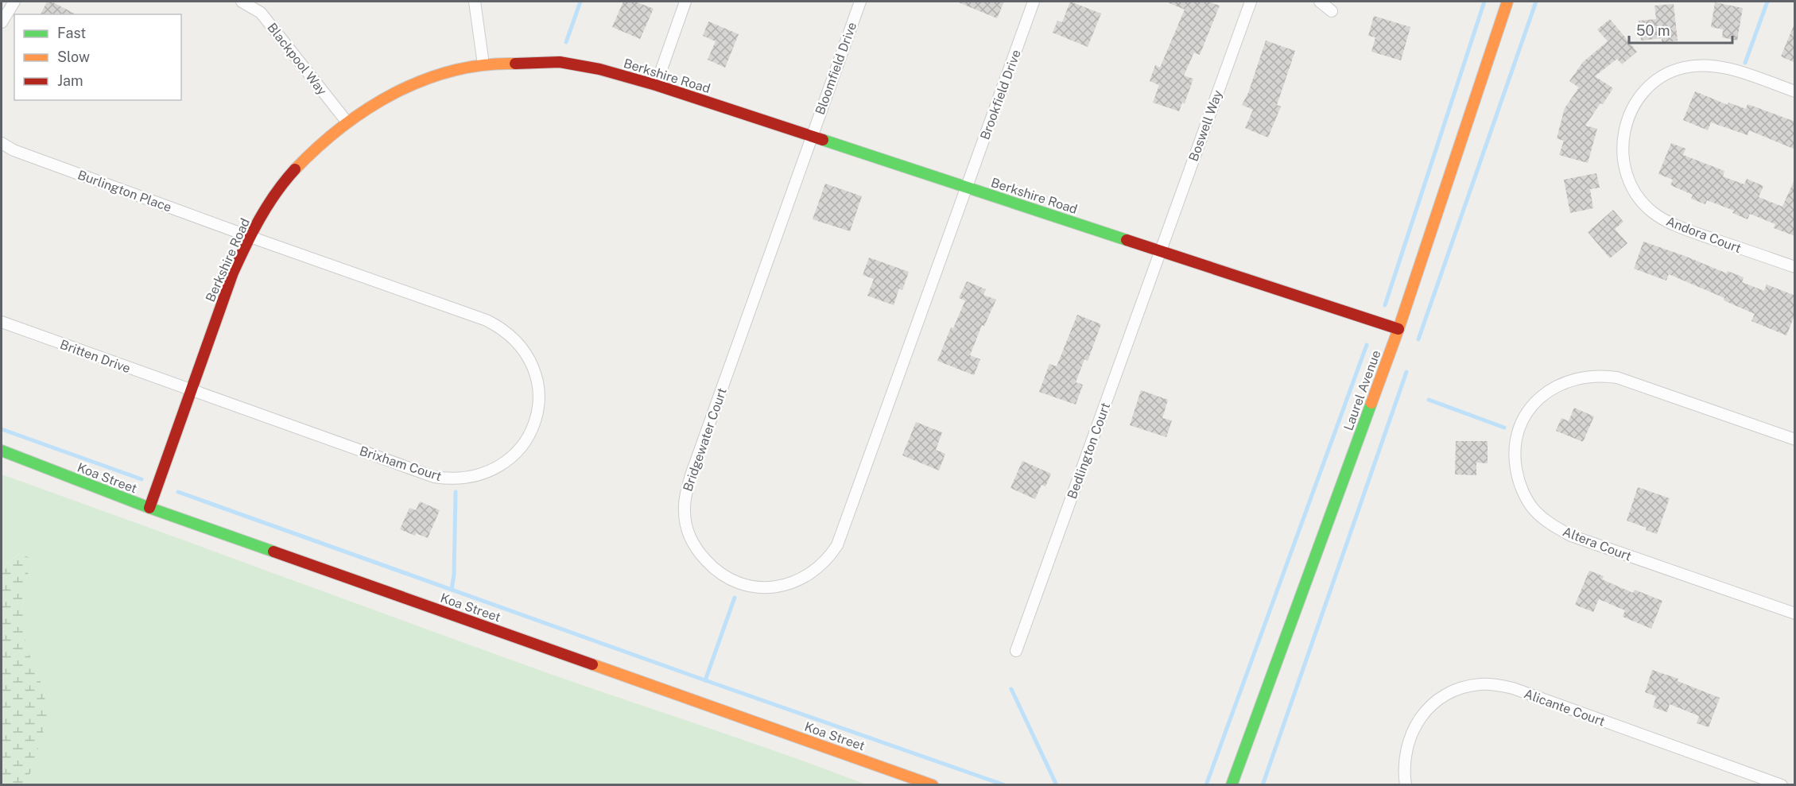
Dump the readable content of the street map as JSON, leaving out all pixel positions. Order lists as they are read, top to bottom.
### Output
{
  "streets": {
    "main road": ["Berkshire Road", "Laurel Avenue", "Koa Street"],
    "street": [
      "Blackpool Way",
      "Bloomfield Drive",
      "Brookfield Drive",
      "Boswell Way",
      "Burlington Place",
      "Andora Court",
      "Britten Drive",
      "Bridgewater Court",
      "Bedlington Court",
      "Brixham Court",
      "Altera Court",
      "Alicante Court"
    ]
  },
  "crossings": [
    ["Blackpool Way", "Berkshire Road"],
    ["Bloomfield Drive", "Berkshire Road"],
    ["Bloomfield Drive", "Bridgewater Court"],
    ["Berkshire Road", "Brookfield Drive"],
    ["Berkshire Road", "Boswell Way"],
    ["Berkshire Road", "Burlington Place"],
    ["Berkshire Road", "Britten Drive"],
    ["Berkshire Road", "Laurel Avenue"],
    ["Berkshire Road", "Bridgewater Court"],
    ["Berkshire Road", "Bedlington Court"],
    ["Berkshire Road", "Brixham Court"],
    ["Berkshire Road", "Koa Street"],
    ["Brookfield Drive", "Bridgewater Court"],
    ["Boswell Way", "Bedlington Court"],
    ["Burlington Place", "Brixham Court"],
    ["Britten Drive", "Brixham Court"]
  ],
  "legend": ["Fast", "Slow", "Jam"],
  "scale_bar": "50 m"
}
